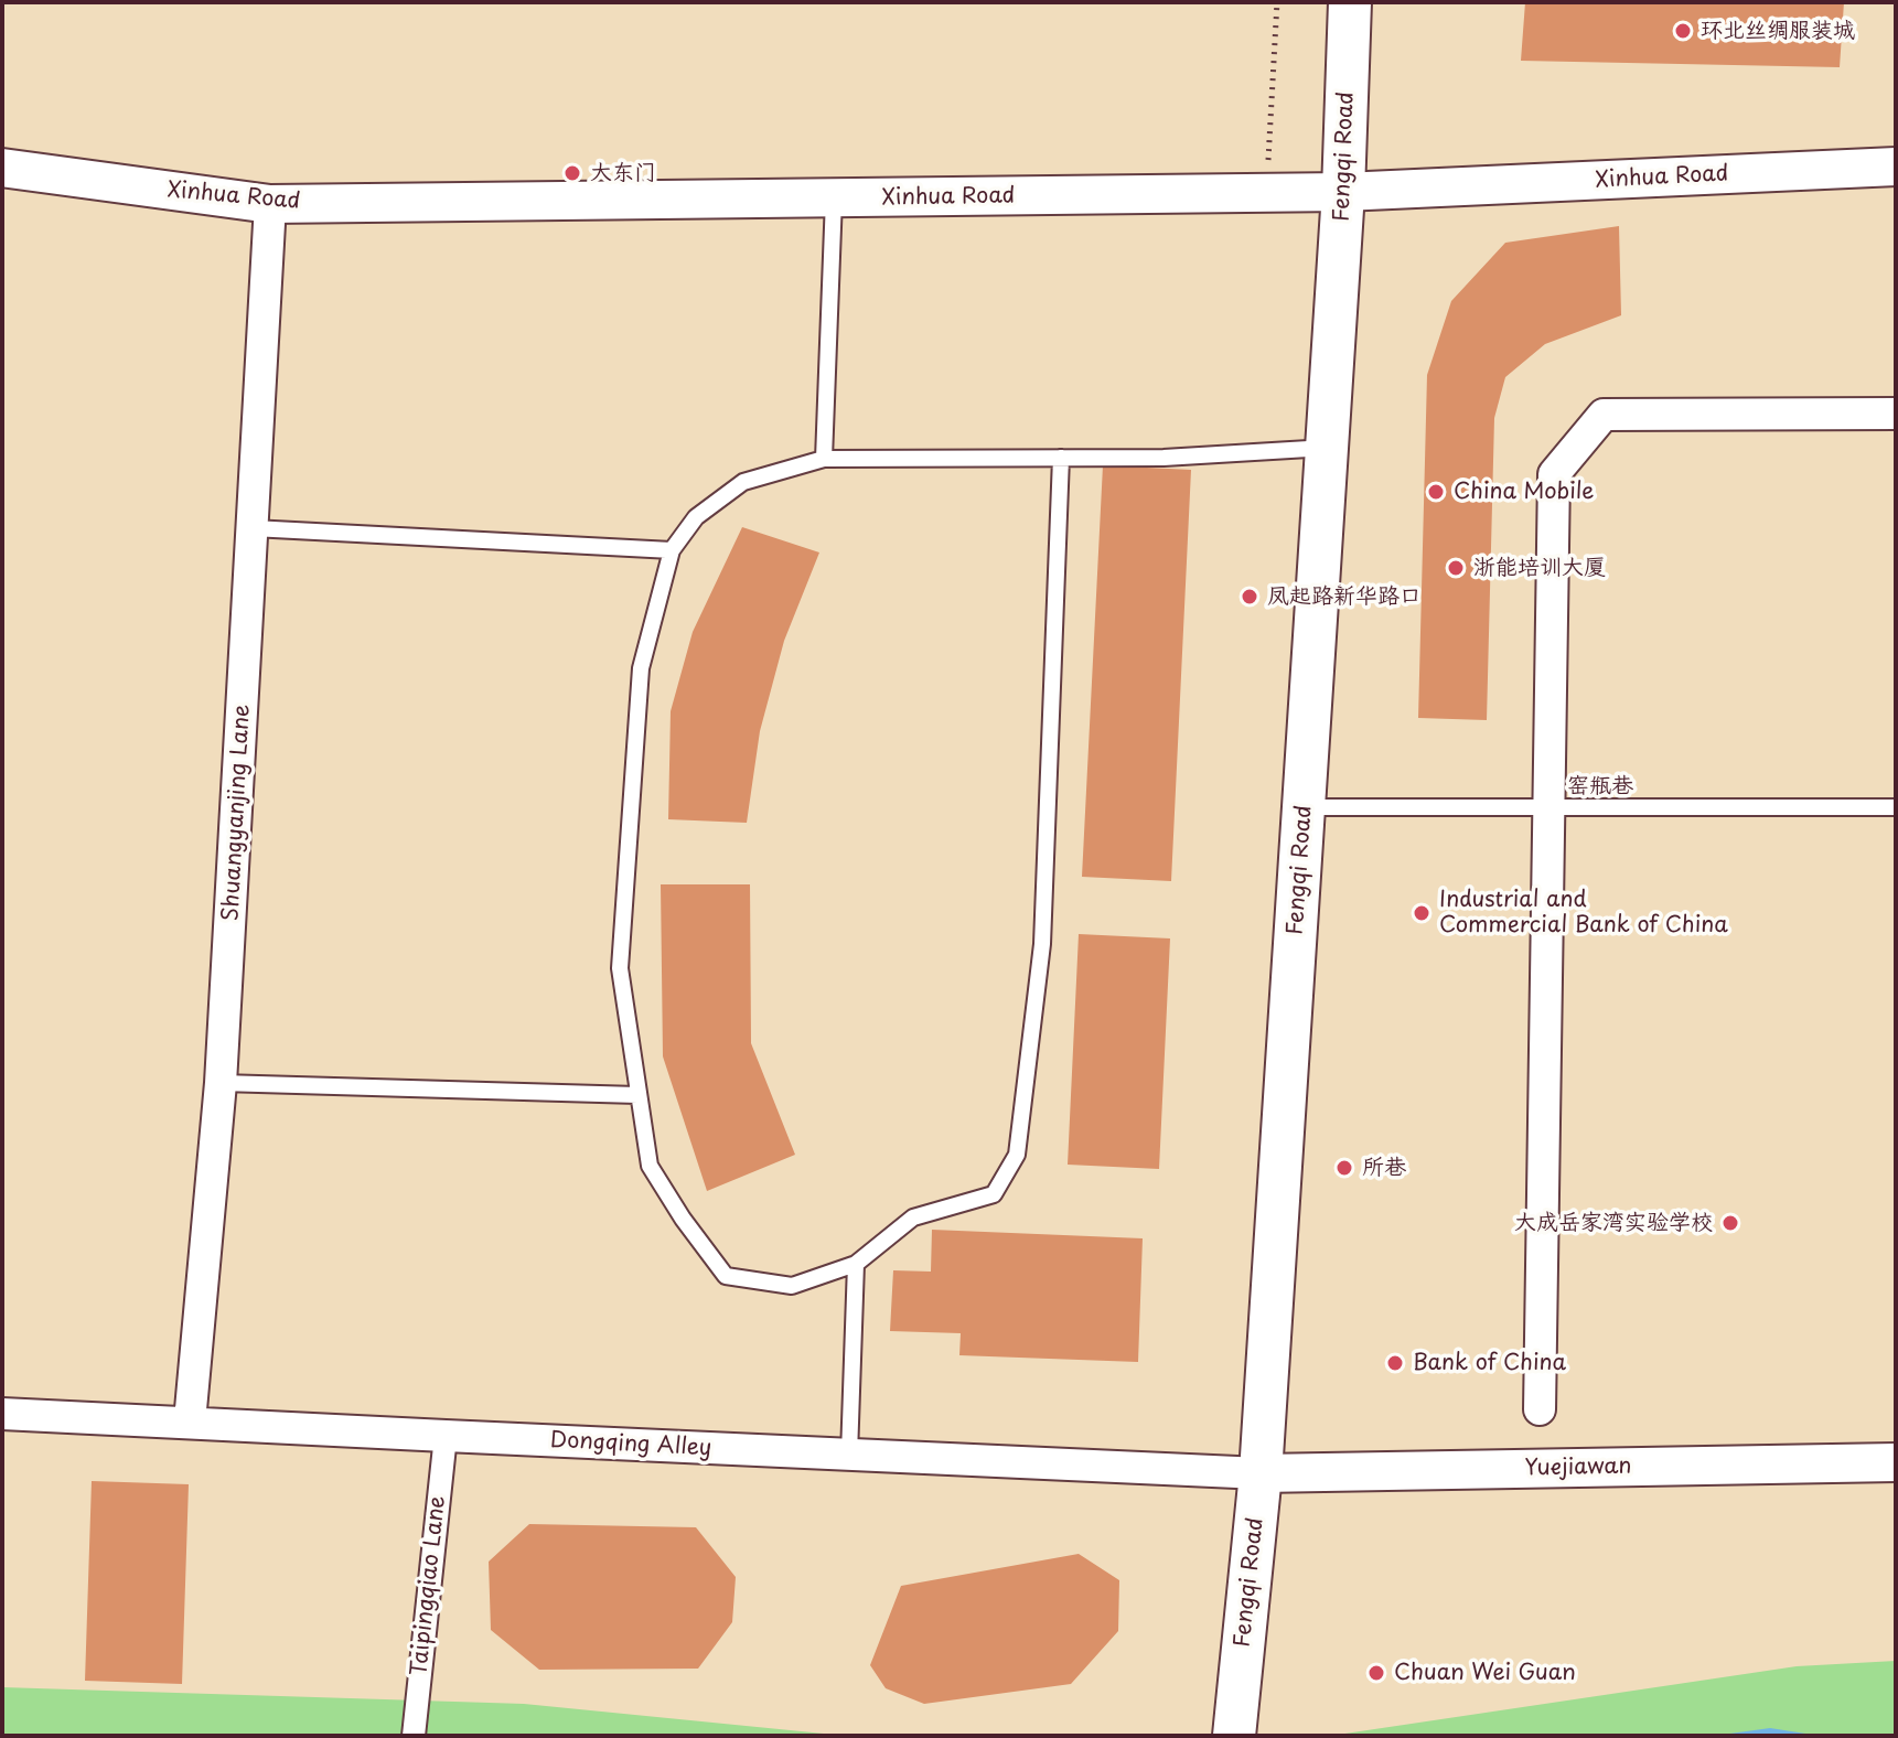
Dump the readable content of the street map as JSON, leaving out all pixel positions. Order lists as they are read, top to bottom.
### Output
{
  "streets": {
    "main road": ["Fengqi Road"],
    "street": [
      "Xinhua Road",
      "Shuangyanjing Lane",
      "Dongqing Alley",
      "Yuejiawan",
      "Taipingqiao Lane"
    ],
    "lane": ["窑瓶巷"]
  },
  "crossings": [
    ["Fengqi Road", "Xinhua Road"],
    ["Fengqi Road", "窑瓶巷"],
    ["Fengqi Road", "Dongqing Alley"],
    ["Fengqi Road", "Yuejiawan"],
    ["Xinhua Road", "Shuangyanjing Lane"],
    ["Shuangyanjing Lane", "Dongqing Alley"],
    ["Dongqing Alley", "Yuejiawan"],
    ["Dongqing Alley", "Taipingqiao Lane"]
  ],
  "places": [
    "环北丝绸服装城",
    "大东门",
    "China Mobile",
    "浙能培训大厦",
    "凤起路新华路口",
    "Industrial and Commercial Bank of China",
    "所巷",
    "大成岳家湾实验学校",
    "Bank of China",
    "Chuan Wei Guan"
  ]
}
